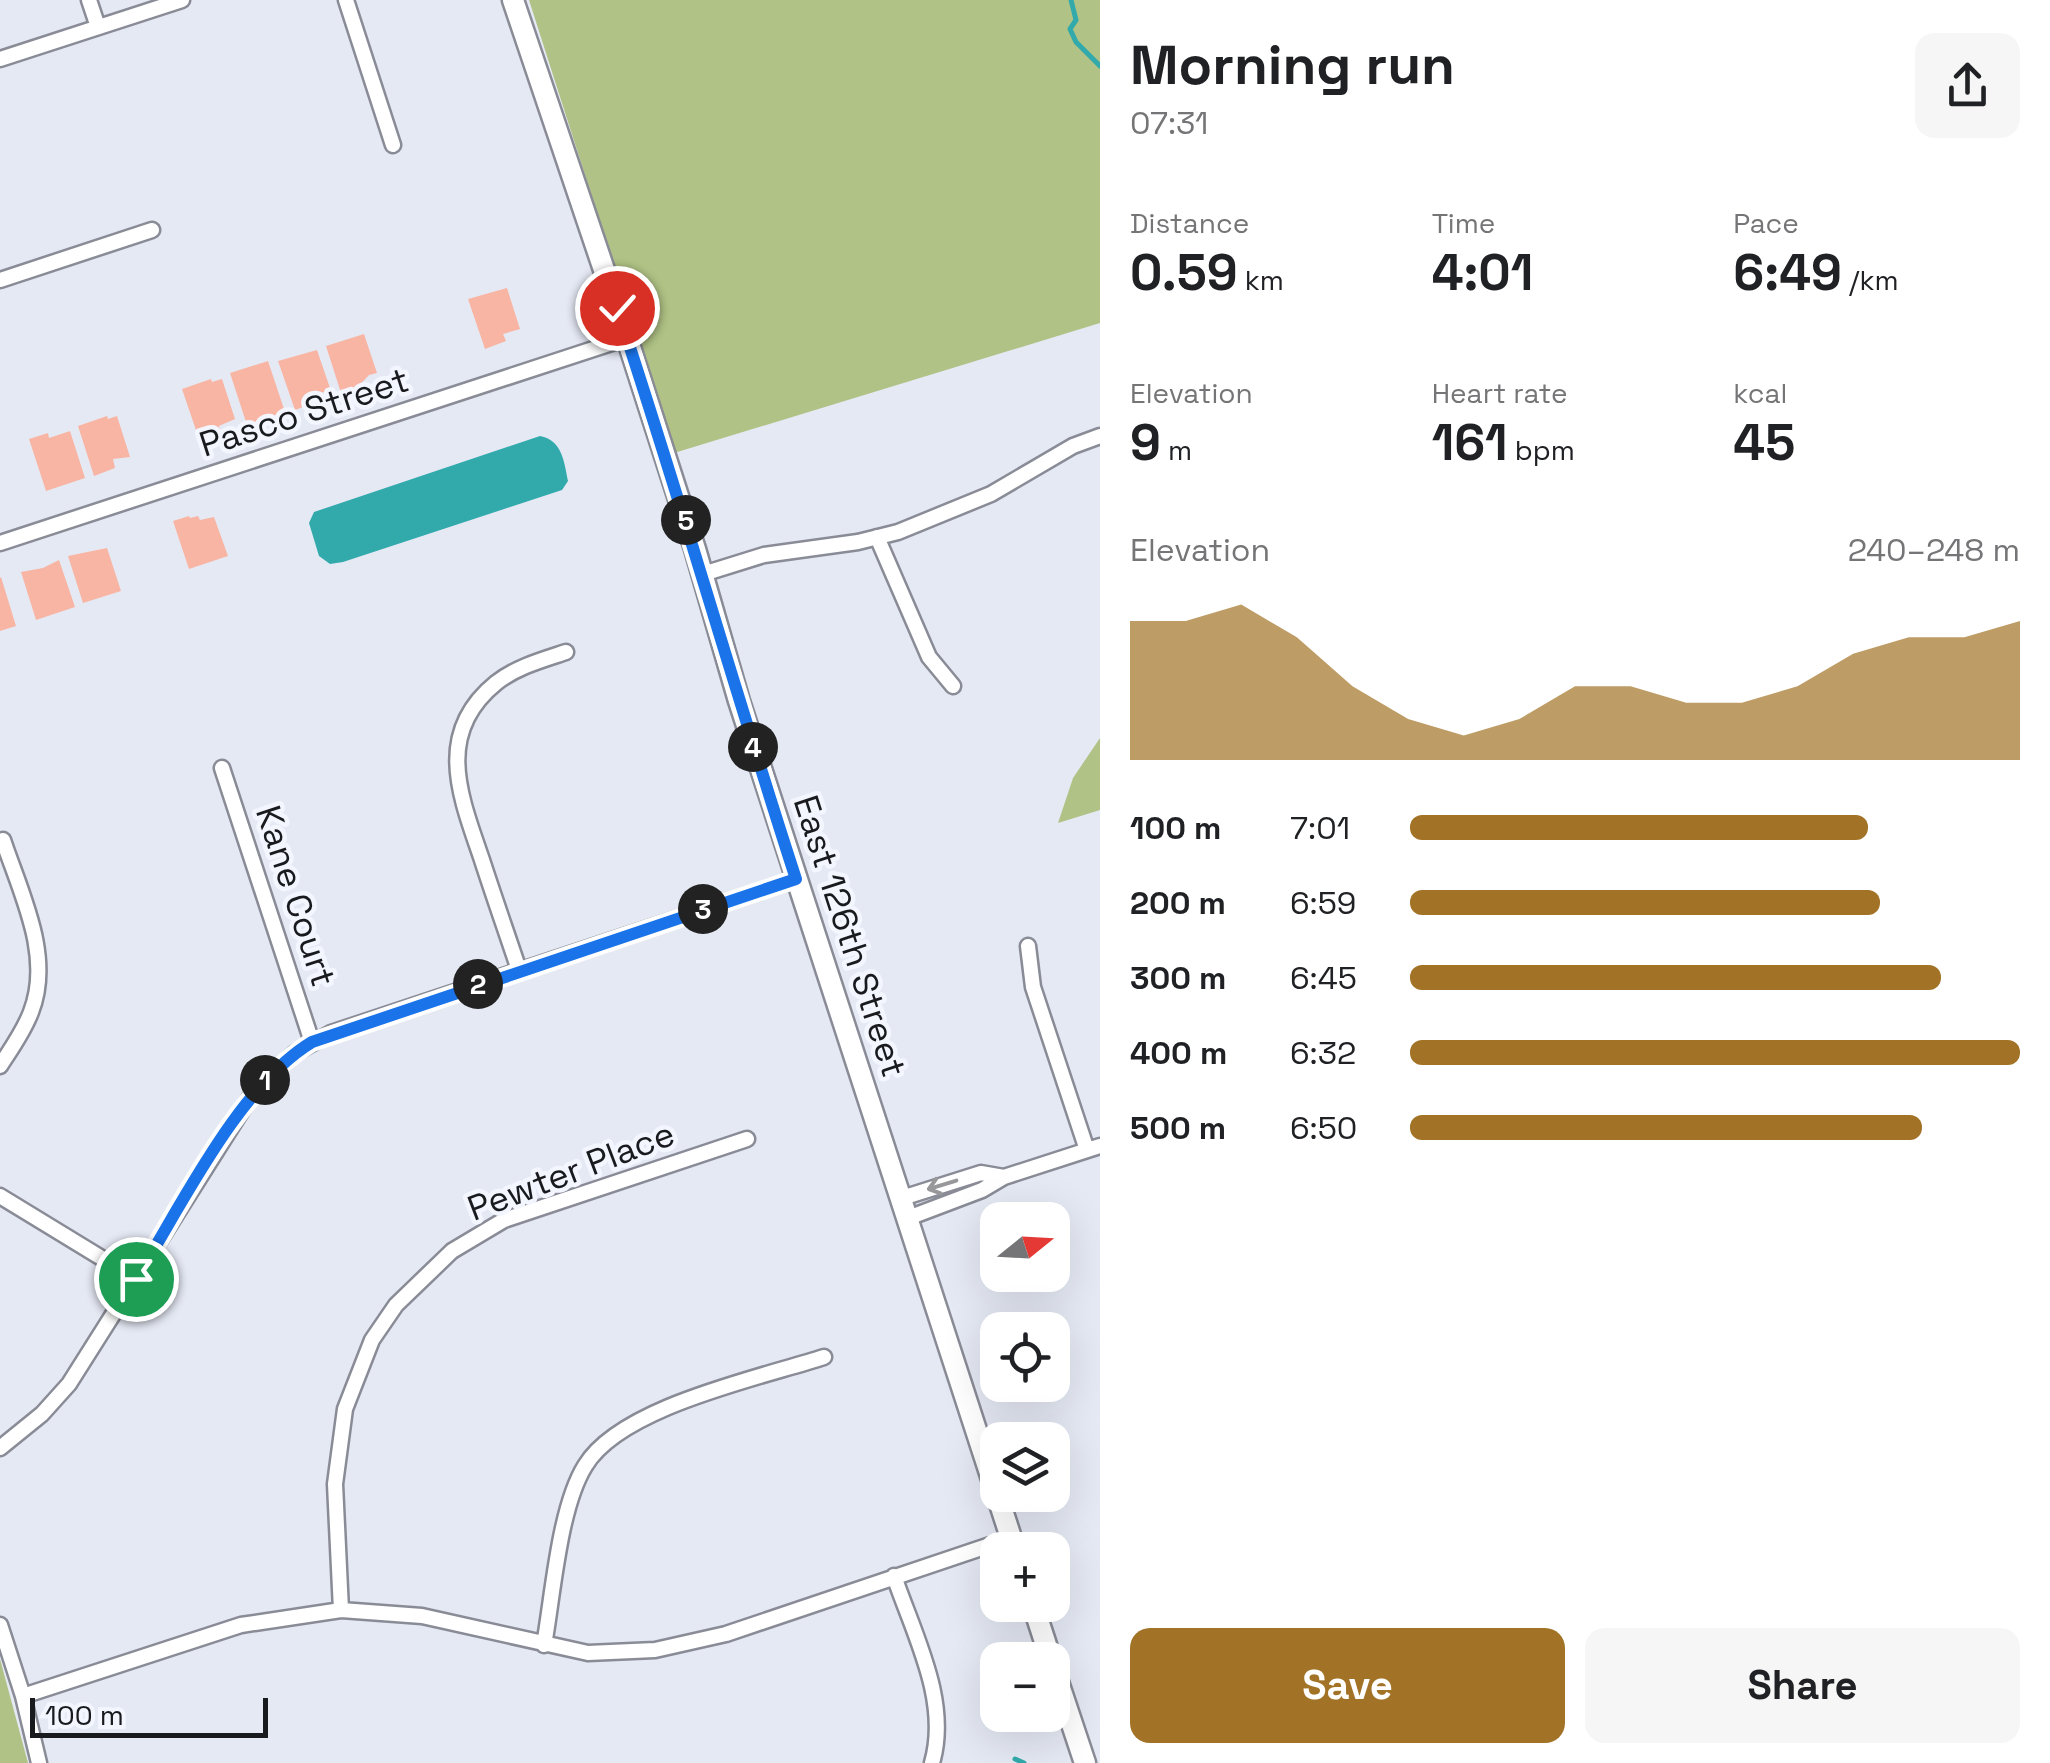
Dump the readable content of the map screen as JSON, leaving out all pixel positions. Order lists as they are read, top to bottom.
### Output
{
  "streets": {
    "main road": ["East 126th Street"],
    "street": ["Pasco Street", "Kane Court", "Pewter Place"]
  },
  "crossings": [
    ["Pasco Street", "East 126th Street"]
  ],
  "scale_bar": "100 m",
  "north": "right",
  "page": {
    "heading": ["Morning run", "07:31"],
    "stats": [
      ["Distance", "0.59 km"],
      ["Time", "4:01"],
      ["Pace", "6:49 /km"],
      ["Elevation", "9 m"],
      ["Heart rate", "161 bpm"],
      ["kcal", "45"]
    ],
    "pins": [
      "5",
      "4",
      "3",
      "2",
      "1"
    ],
    "chart": ["Elevation", "240–248 m"],
    "list": [
      {
        "name": "100 m",
        "note": "7:01"
      },
      {
        "name": "200 m",
        "note": "6:59"
      },
      {
        "name": "300 m",
        "note": "6:45"
      },
      {
        "name": "400 m",
        "note": "6:32"
      },
      {
        "name": "500 m",
        "note": "6:50"
      }
    ],
    "map_buttons": ["+", "−"],
    "buttons": ["Save", "Share"],
    "scale": "100 m"
  }
}
